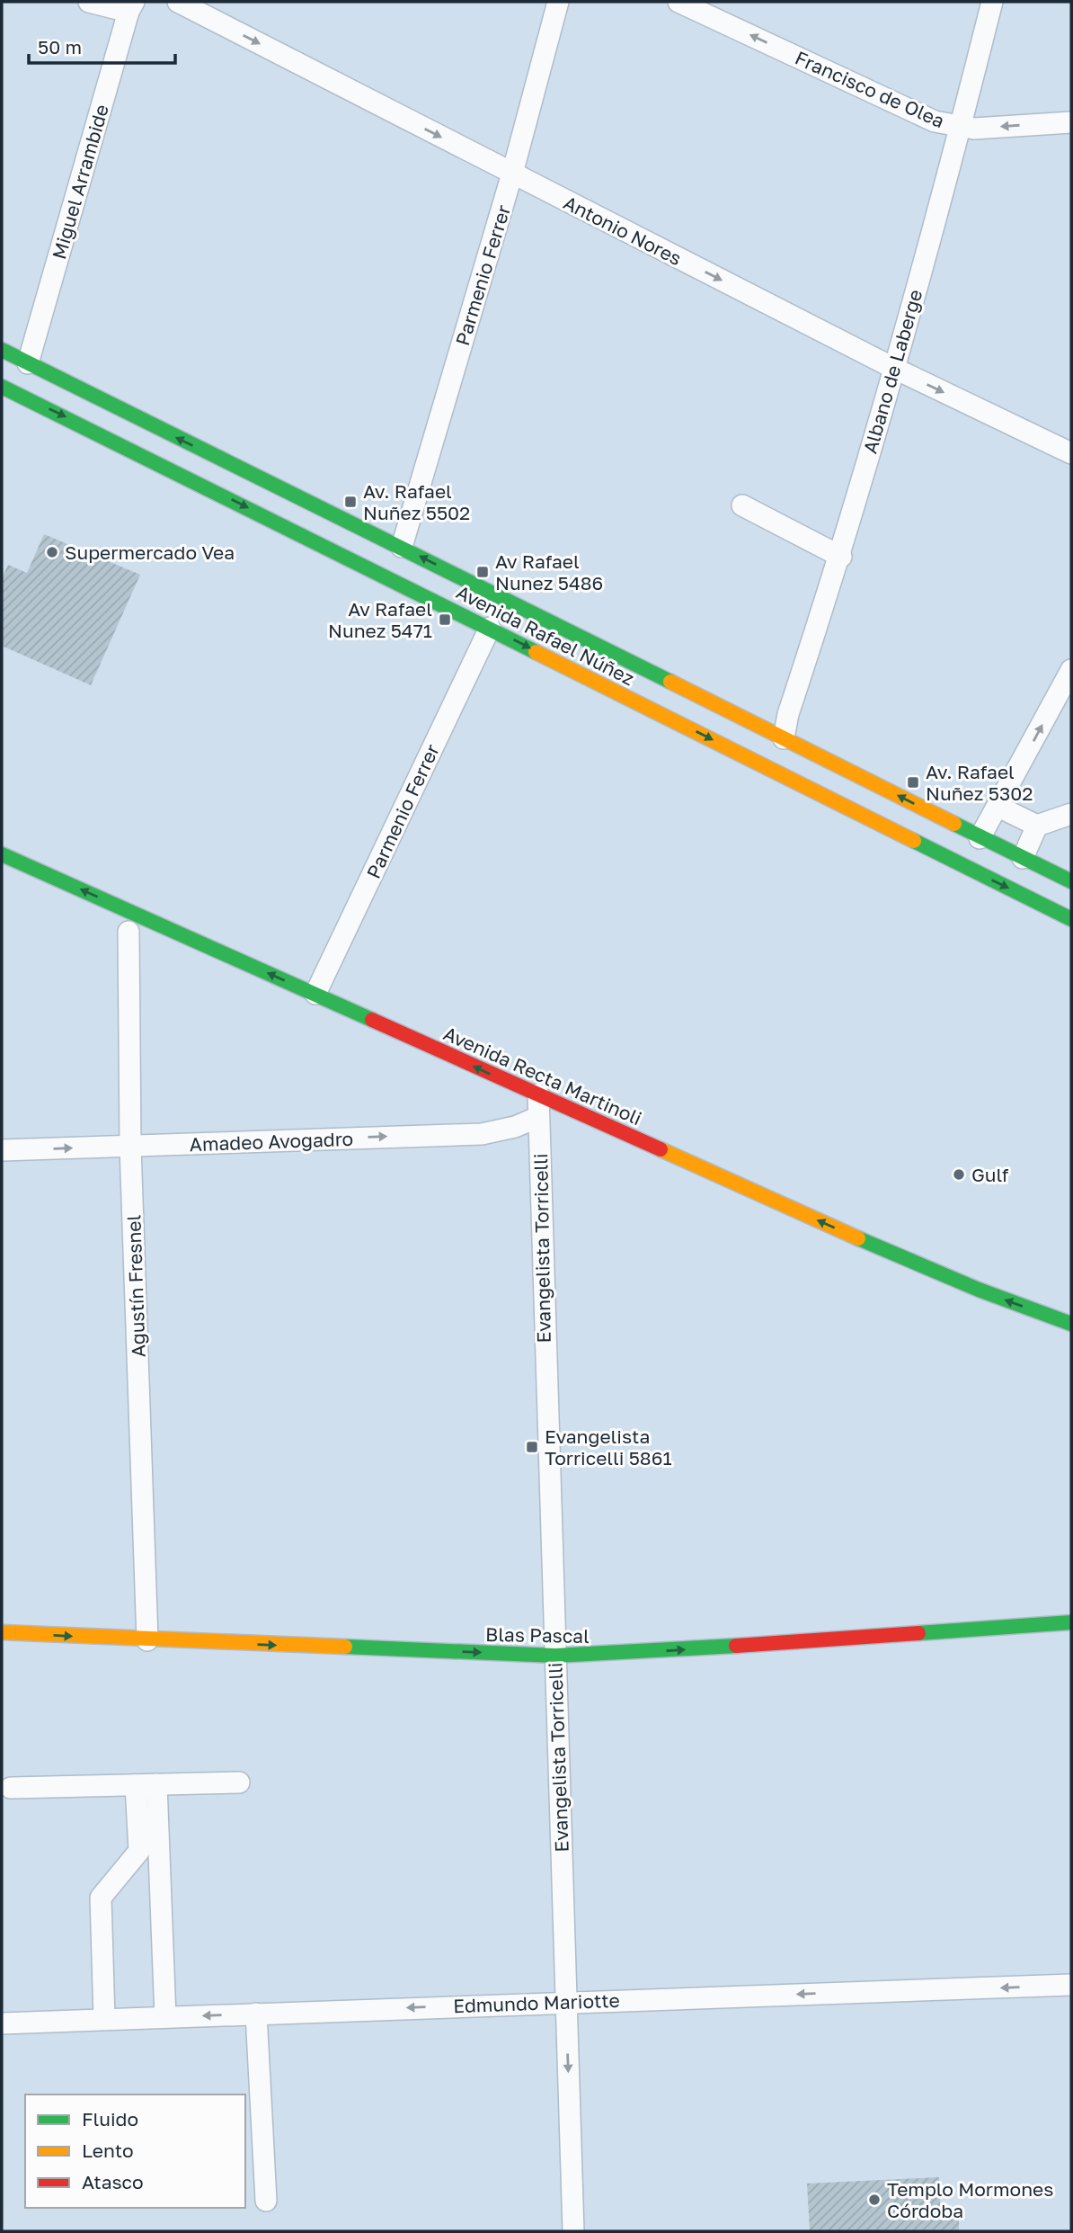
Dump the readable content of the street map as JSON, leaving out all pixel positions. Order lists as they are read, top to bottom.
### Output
{
  "streets": {
    "main road": ["Avenida Rafael Núñez", "Avenida Recta Martinoli", "Blas Pascal"],
    "street": [
      "Francisco de Olea",
      "Miguel Arrambide",
      "Antonio Nores",
      "Parmenio Ferrer",
      "Albano de Laberge",
      "Amadeo Avogadro",
      "Evangelista Torricelli",
      "Agustín Fresnel",
      "Edmundo Mariotte"
    ]
  },
  "crossings": [
    ["Francisco de Olea", "Albano de Laberge"],
    ["Miguel Arrambide", "Avenida Rafael Núñez"],
    ["Antonio Nores", "Parmenio Ferrer"],
    ["Antonio Nores", "Albano de Laberge"],
    ["Parmenio Ferrer", "Avenida Rafael Núñez"],
    ["Parmenio Ferrer", "Avenida Recta Martinoli"],
    ["Albano de Laberge", "Avenida Rafael Núñez"],
    ["Avenida Recta Martinoli", "Amadeo Avogadro"],
    ["Avenida Recta Martinoli", "Evangelista Torricelli"],
    ["Amadeo Avogadro", "Evangelista Torricelli"],
    ["Amadeo Avogadro", "Agustín Fresnel"],
    ["Evangelista Torricelli", "Blas Pascal"],
    ["Evangelista Torricelli", "Edmundo Mariotte"],
    ["Agustín Fresnel", "Blas Pascal"]
  ],
  "one_way": [
    "Francisco de Olea",
    "Antonio Nores",
    "Avenida Recta Martinoli",
    "Amadeo Avogadro",
    "Blas Pascal",
    "Edmundo Mariotte"
  ],
  "places": {
    "transit": [
      "Av. Rafael Nuñez 5502",
      "Av Rafael Nunez 5486",
      "Av Rafael Nunez 5471",
      "Av. Rafael Nuñez 5302",
      "Evangelista Torricelli 5861"
    ],
    "other": ["Supermercado Vea", "Gulf", "Templo Mormones Córdoba"]
  },
  "legend": ["Fluido", "Lento", "Atasco"],
  "scale_bar": "50 m"
}
